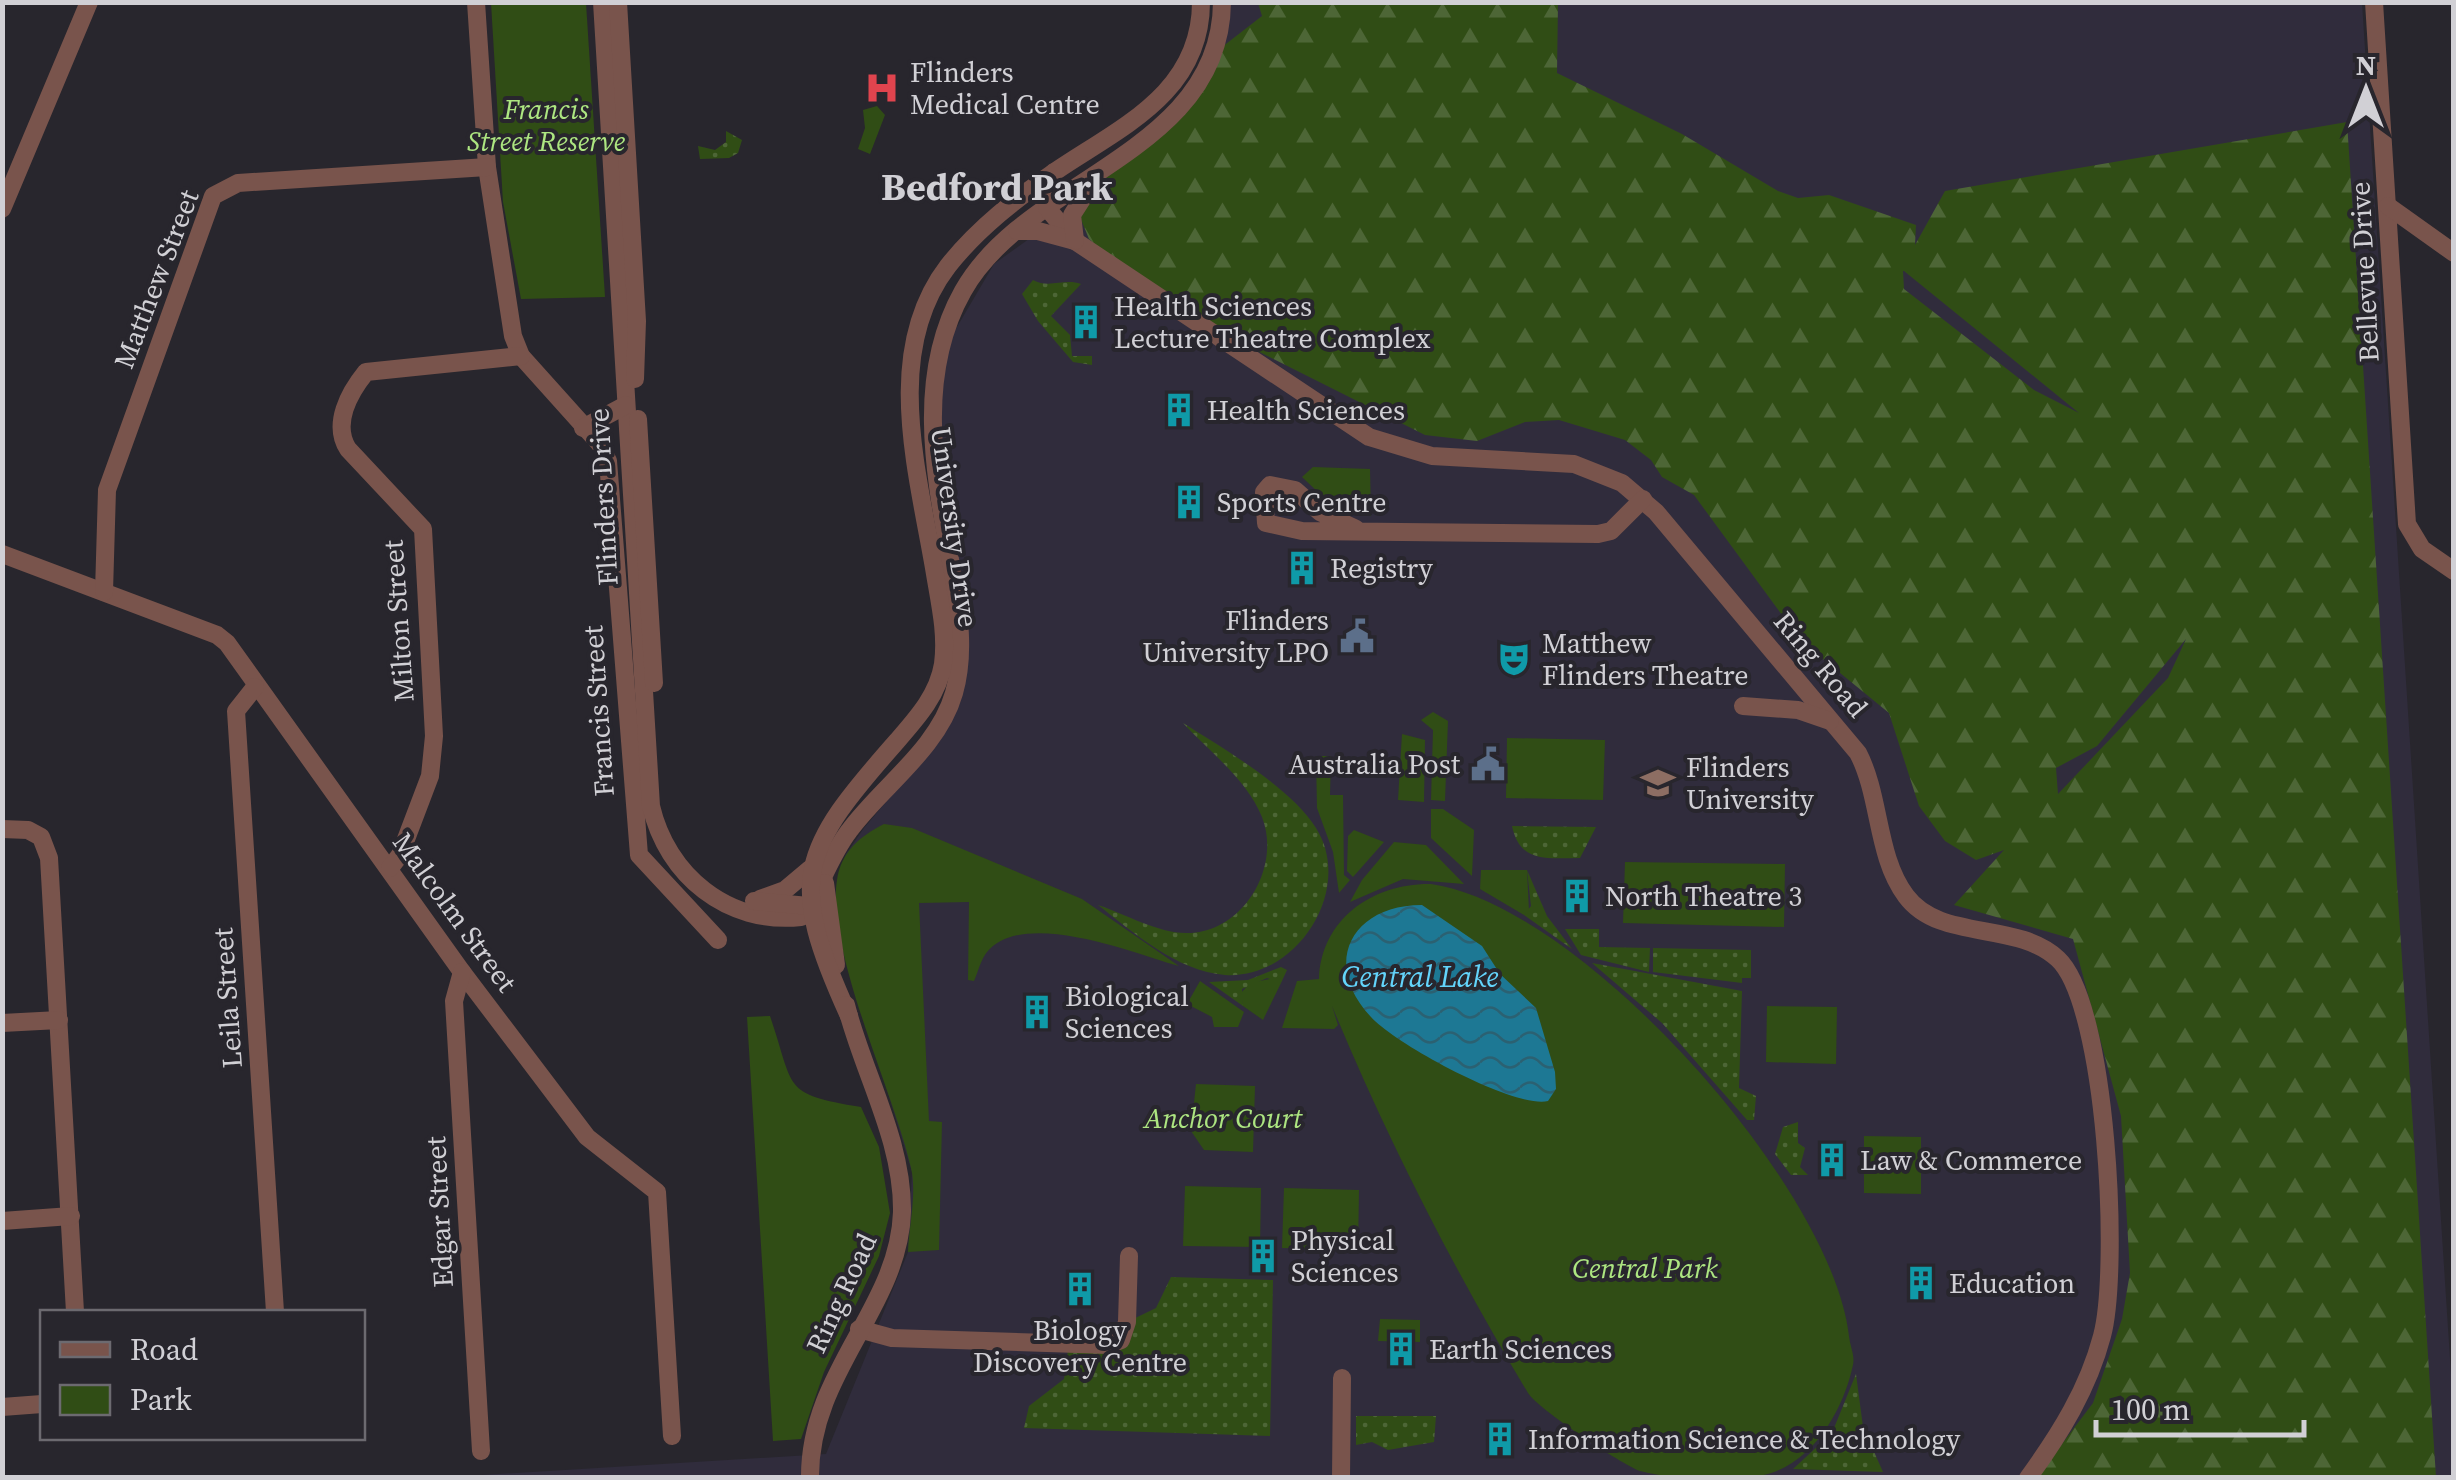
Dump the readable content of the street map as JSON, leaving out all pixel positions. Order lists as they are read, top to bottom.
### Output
{
  "streets": {
    "street": [
      "Bellevue Drive",
      "Matthew Street",
      "Flinders Drive",
      "University Drive",
      "Milton Street",
      "Ring Road",
      "Francis Street",
      "Malcolm Street",
      "Leila Street",
      "Edgar Street"
    ]
  },
  "crossings": [
    ["Matthew Street", "Francis Street"],
    ["Matthew Street", "Malcolm Street"],
    ["Flinders Drive", "University Drive"],
    ["Flinders Drive", "Ring Road"],
    ["University Drive", "Ring Road"],
    ["Milton Street", "Francis Street"],
    ["Milton Street", "Malcolm Street"],
    ["Malcolm Street", "Leila Street"],
    ["Malcolm Street", "Edgar Street"]
  ],
  "districts": ["Bedford Park"],
  "water": ["Central Lake"],
  "parks": ["Francis Street Reserve", "Anchor Court", "Central Park"],
  "places": {
    "hospital": ["Flinders Medical Centre"],
    "building": [
      "Health Sciences Lecture Theatre Complex",
      "Health Sciences",
      "Sports Centre",
      "Registry",
      "North Theatre 3",
      "Biological Sciences",
      "Law & Commerce",
      "Physical Sciences",
      "Education",
      "Biology Discovery Centre",
      "Earth Sciences",
      "Information Science & Technology"
    ],
    "public building": ["Flinders University LPO", "Australia Post"],
    "theatre": ["Matthew Flinders Theatre"],
    "school or university": ["Flinders University"]
  },
  "legend": ["Road", "Park"],
  "scale_bar": "100 m",
  "north": "top"
}
